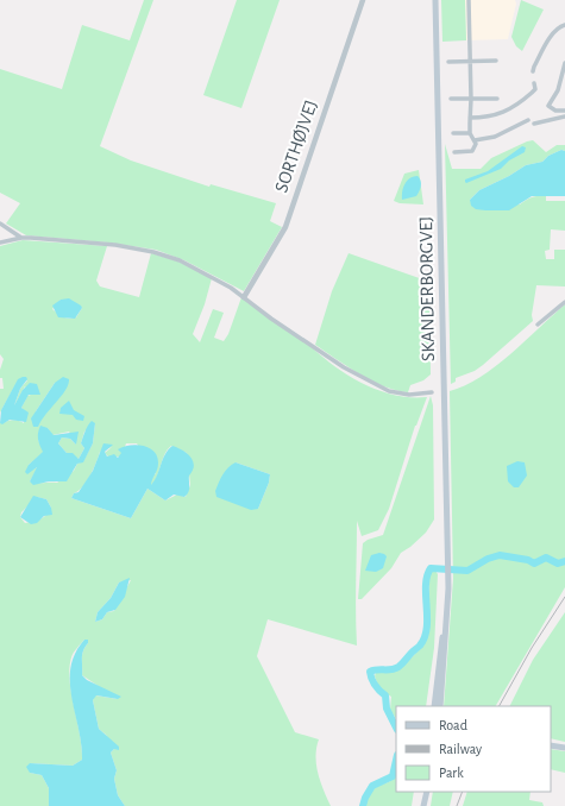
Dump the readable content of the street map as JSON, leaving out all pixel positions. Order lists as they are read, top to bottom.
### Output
{
  "streets": {
    "main road": ["SKANDERBORGVEJ"],
    "street": ["SORTHØJVEJ"]
  },
  "legend": ["Road", "Railway", "Park"]
}
